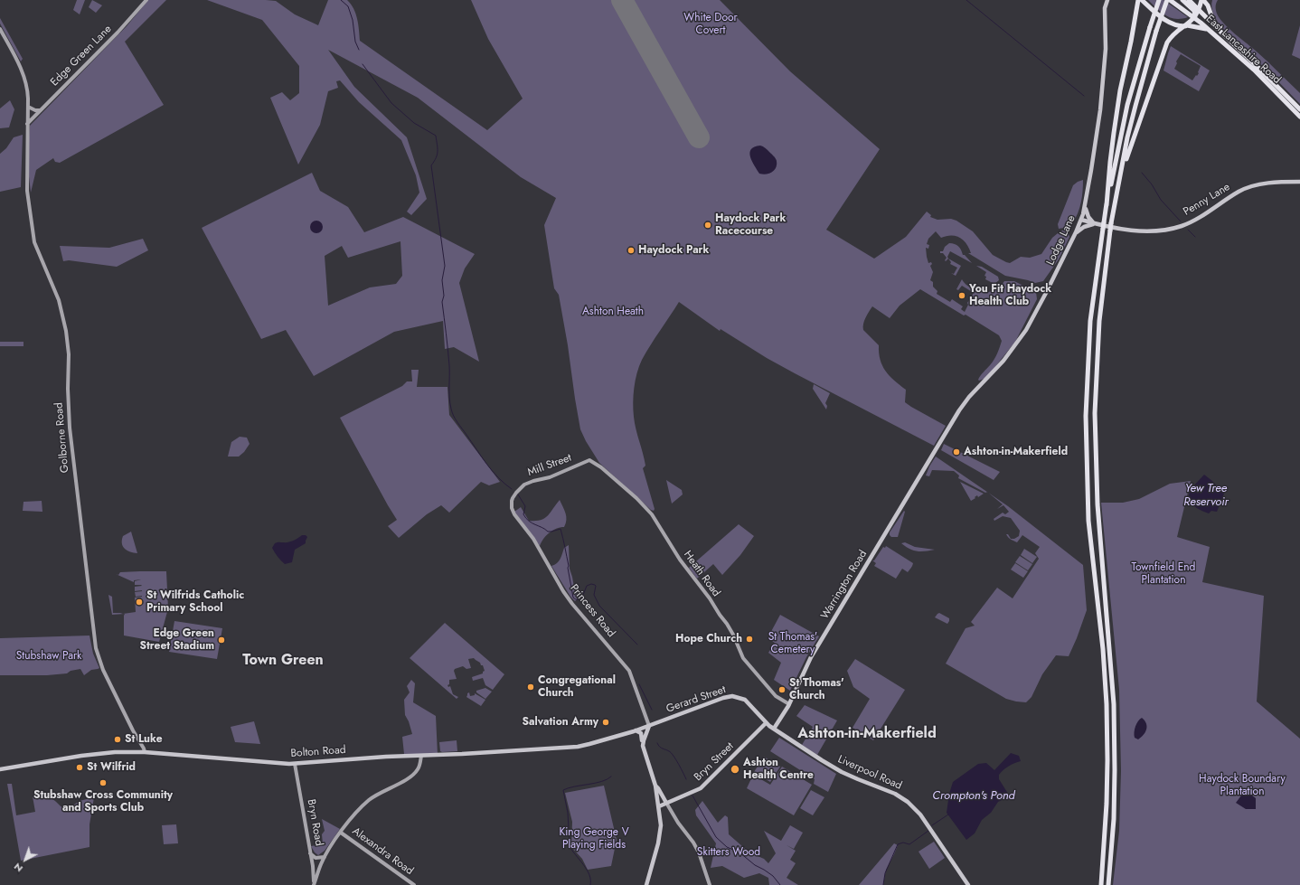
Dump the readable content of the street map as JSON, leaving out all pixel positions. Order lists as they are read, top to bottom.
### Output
{
  "streets": {
    "highway": ["East Lancashire Road"],
    "main road": [
      "Edge Green Lane",
      "Penny Lane",
      "Lodge Lane",
      "Golborne Road",
      "Mill Street",
      "Heath Road",
      "Warrington Road",
      "Princess Road",
      "Gerard Street",
      "Bolton Road",
      "Bryn Street",
      "Liverpool Road",
      "Bryn Road",
      "Alexandra Road"
    ]
  },
  "crossings": [
    ["Edge Green Lane", "Golborne Road"],
    ["Penny Lane", "Lodge Lane"],
    ["Lodge Lane", "Warrington Road"],
    ["Golborne Road", "Bolton Road"],
    ["Mill Street", "Heath Road"],
    ["Mill Street", "Princess Road"],
    ["Heath Road", "Warrington Road"],
    ["Warrington Road", "Gerard Street"],
    ["Warrington Road", "Liverpool Road"],
    ["Princess Road", "Gerard Street"],
    ["Gerard Street", "Bolton Road"],
    ["Gerard Street", "Bryn Street"],
    ["Gerard Street", "Liverpool Road"],
    ["Bolton Road", "Bryn Road"]
  ],
  "districts": ["Town Green", "Ashton-in-Makerfield"],
  "water": ["Yew Tree Reservoir", "Crompton's Pond"],
  "parks": [
    "White Door Covert",
    "Ashton Heath",
    "Townfield End Plantation",
    "St Thomas' Cemetery",
    "Stubshaw Park",
    "Haydock Boundary Plantation",
    "King George V Playing Fields",
    "Skitters Wood"
  ],
  "places": [
    "Haydock Park Racecourse",
    "Haydock Park",
    "You Fit Haydock Health Club",
    "Ashton-in-Makerfield",
    "St Wilfrids Catholic Primary School",
    "Hope Church",
    "Edge Green Street Stadium",
    "Congregational Church",
    "St Thomas' Church",
    "Salvation Army",
    "St Luke",
    "St Wilfrid",
    "Ashton Health Centre",
    "Stubshaw Cross Community and Sports Club"
  ],
  "north": "bottom left"
}
